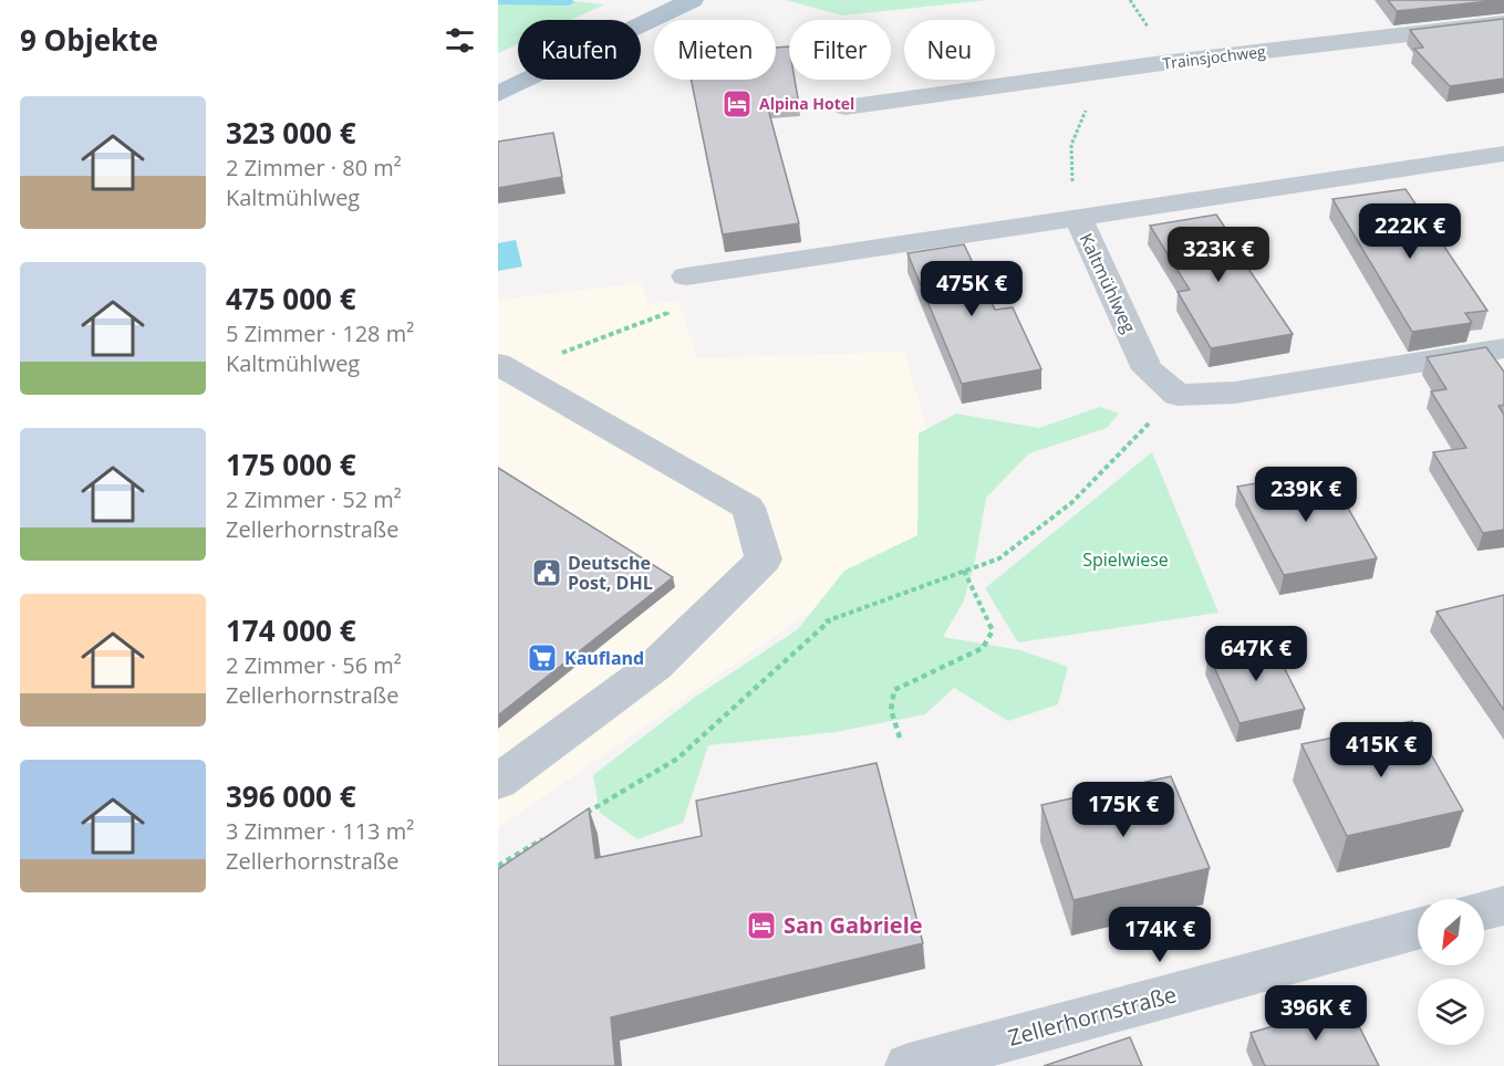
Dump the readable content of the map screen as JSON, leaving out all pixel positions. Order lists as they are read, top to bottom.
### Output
{
  "streets": {
    "street": ["Trainsjochweg", "Kaltmühlweg", "Zellerhornstraße"]
  },
  "parks": ["Spielwiese"],
  "places": {
    "hotel": ["Alpina Hotel", "San Gabriele"],
    "public building": ["Deutsche Post, DHL"],
    "supermarket": ["Kaufland"]
  },
  "north": "bottom left",
  "page": {
    "heading": "9 Objekte",
    "chip": [
      "Kaufen",
      "Mieten",
      "Filter",
      "Neu"
    ],
    "list": [
      {
        "name": "323 000 €",
        "note": "2 Zimmer · 80 m² · Kaltmühlweg"
      },
      {
        "name": "475 000 €",
        "note": "5 Zimmer · 128 m² · Kaltmühlweg"
      },
      {
        "name": "175 000 €",
        "note": "2 Zimmer · 52 m² · Zellerhornstraße"
      },
      {
        "name": "174 000 €",
        "note": "2 Zimmer · 56 m² · Zellerhornstraße"
      },
      {
        "name": "396 000 €",
        "note": "3 Zimmer · 113 m² · Zellerhornstraße"
      }
    ],
    "price": [
      "222K €",
      "323K €",
      "475K €",
      "239K €",
      "647K €",
      "415K €",
      "175K €",
      "174K €",
      "396K €"
    ]
  }
}
